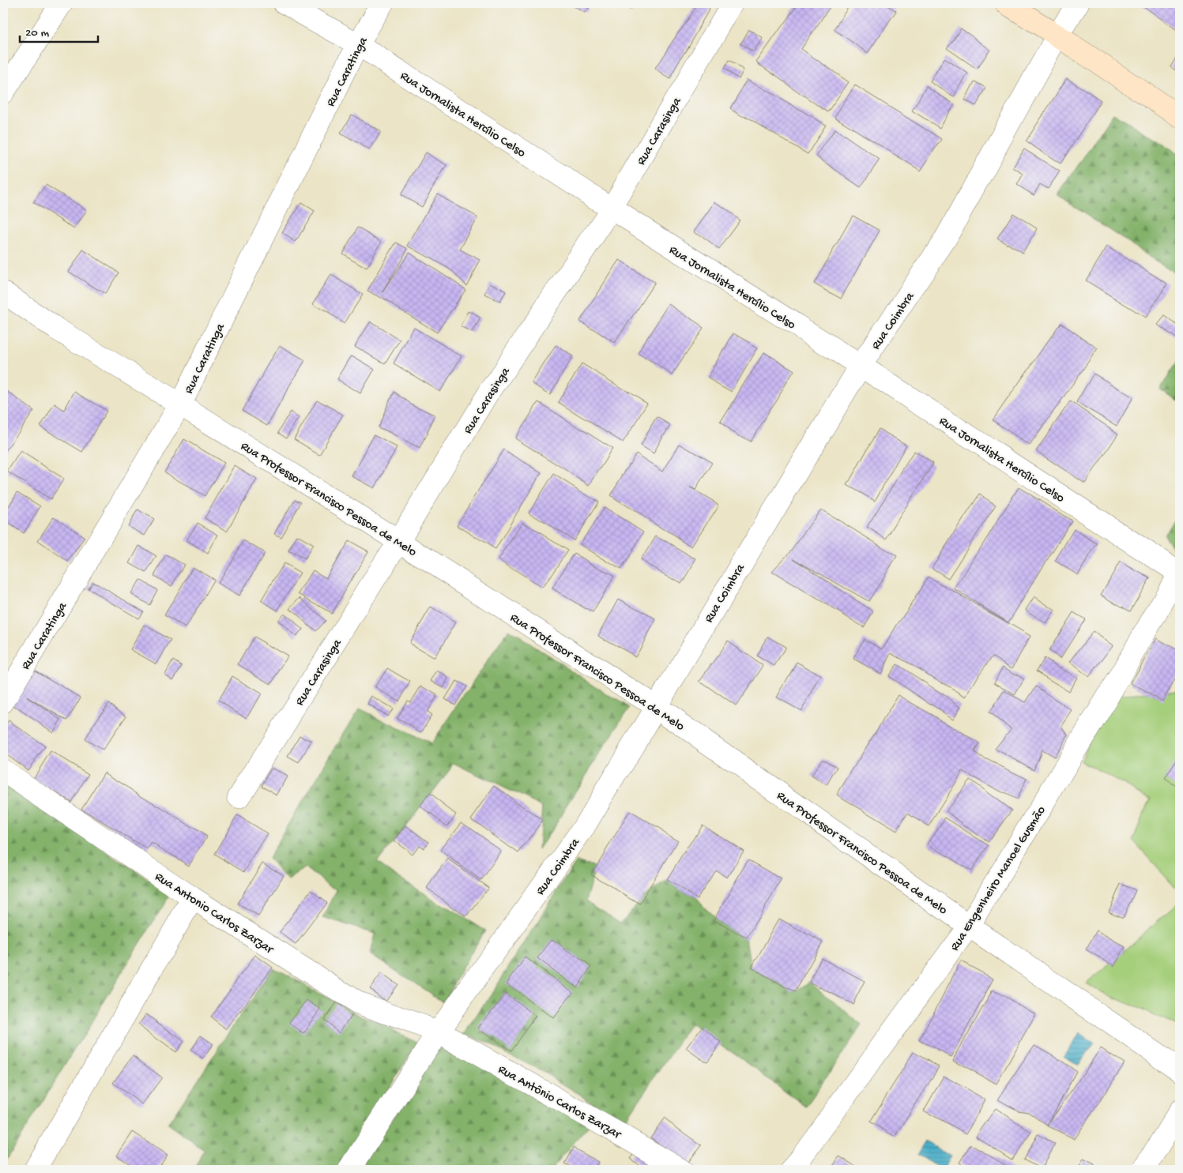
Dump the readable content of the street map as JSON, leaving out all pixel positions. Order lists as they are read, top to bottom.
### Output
{
  "streets": {
    "street": [
      "Rua Caratinga",
      "Rua Jornalista Hercílio Celso",
      "Rua Carasinga",
      "Rua Coimbra",
      "Rua Professor Francisco Pessoa de Melo",
      "Rua Engenheiro Manoel Gusmão",
      "Rua Antonio Carlos Zarzar",
      "Rua Antônio Carlos Zarzar"
    ]
  },
  "crossings": [
    ["Rua Caratinga", "Rua Jornalista Hercílio Celso"],
    ["Rua Caratinga", "Rua Professor Francisco Pessoa de Melo"],
    ["Rua Jornalista Hercílio Celso", "Rua Carasinga"],
    ["Rua Jornalista Hercílio Celso", "Rua Coimbra"],
    ["Rua Jornalista Hercílio Celso", "Rua Engenheiro Manoel Gusmão"],
    ["Rua Carasinga", "Rua Professor Francisco Pessoa de Melo"],
    ["Rua Coimbra", "Rua Professor Francisco Pessoa de Melo"],
    ["Rua Coimbra", "Rua Antonio Carlos Zarzar"],
    ["Rua Coimbra", "Rua Antônio Carlos Zarzar"],
    ["Rua Professor Francisco Pessoa de Melo", "Rua Engenheiro Manoel Gusmão"],
    ["Rua Antonio Carlos Zarzar", "Rua Antônio Carlos Zarzar"]
  ],
  "scale_bar": "20 m"
}
